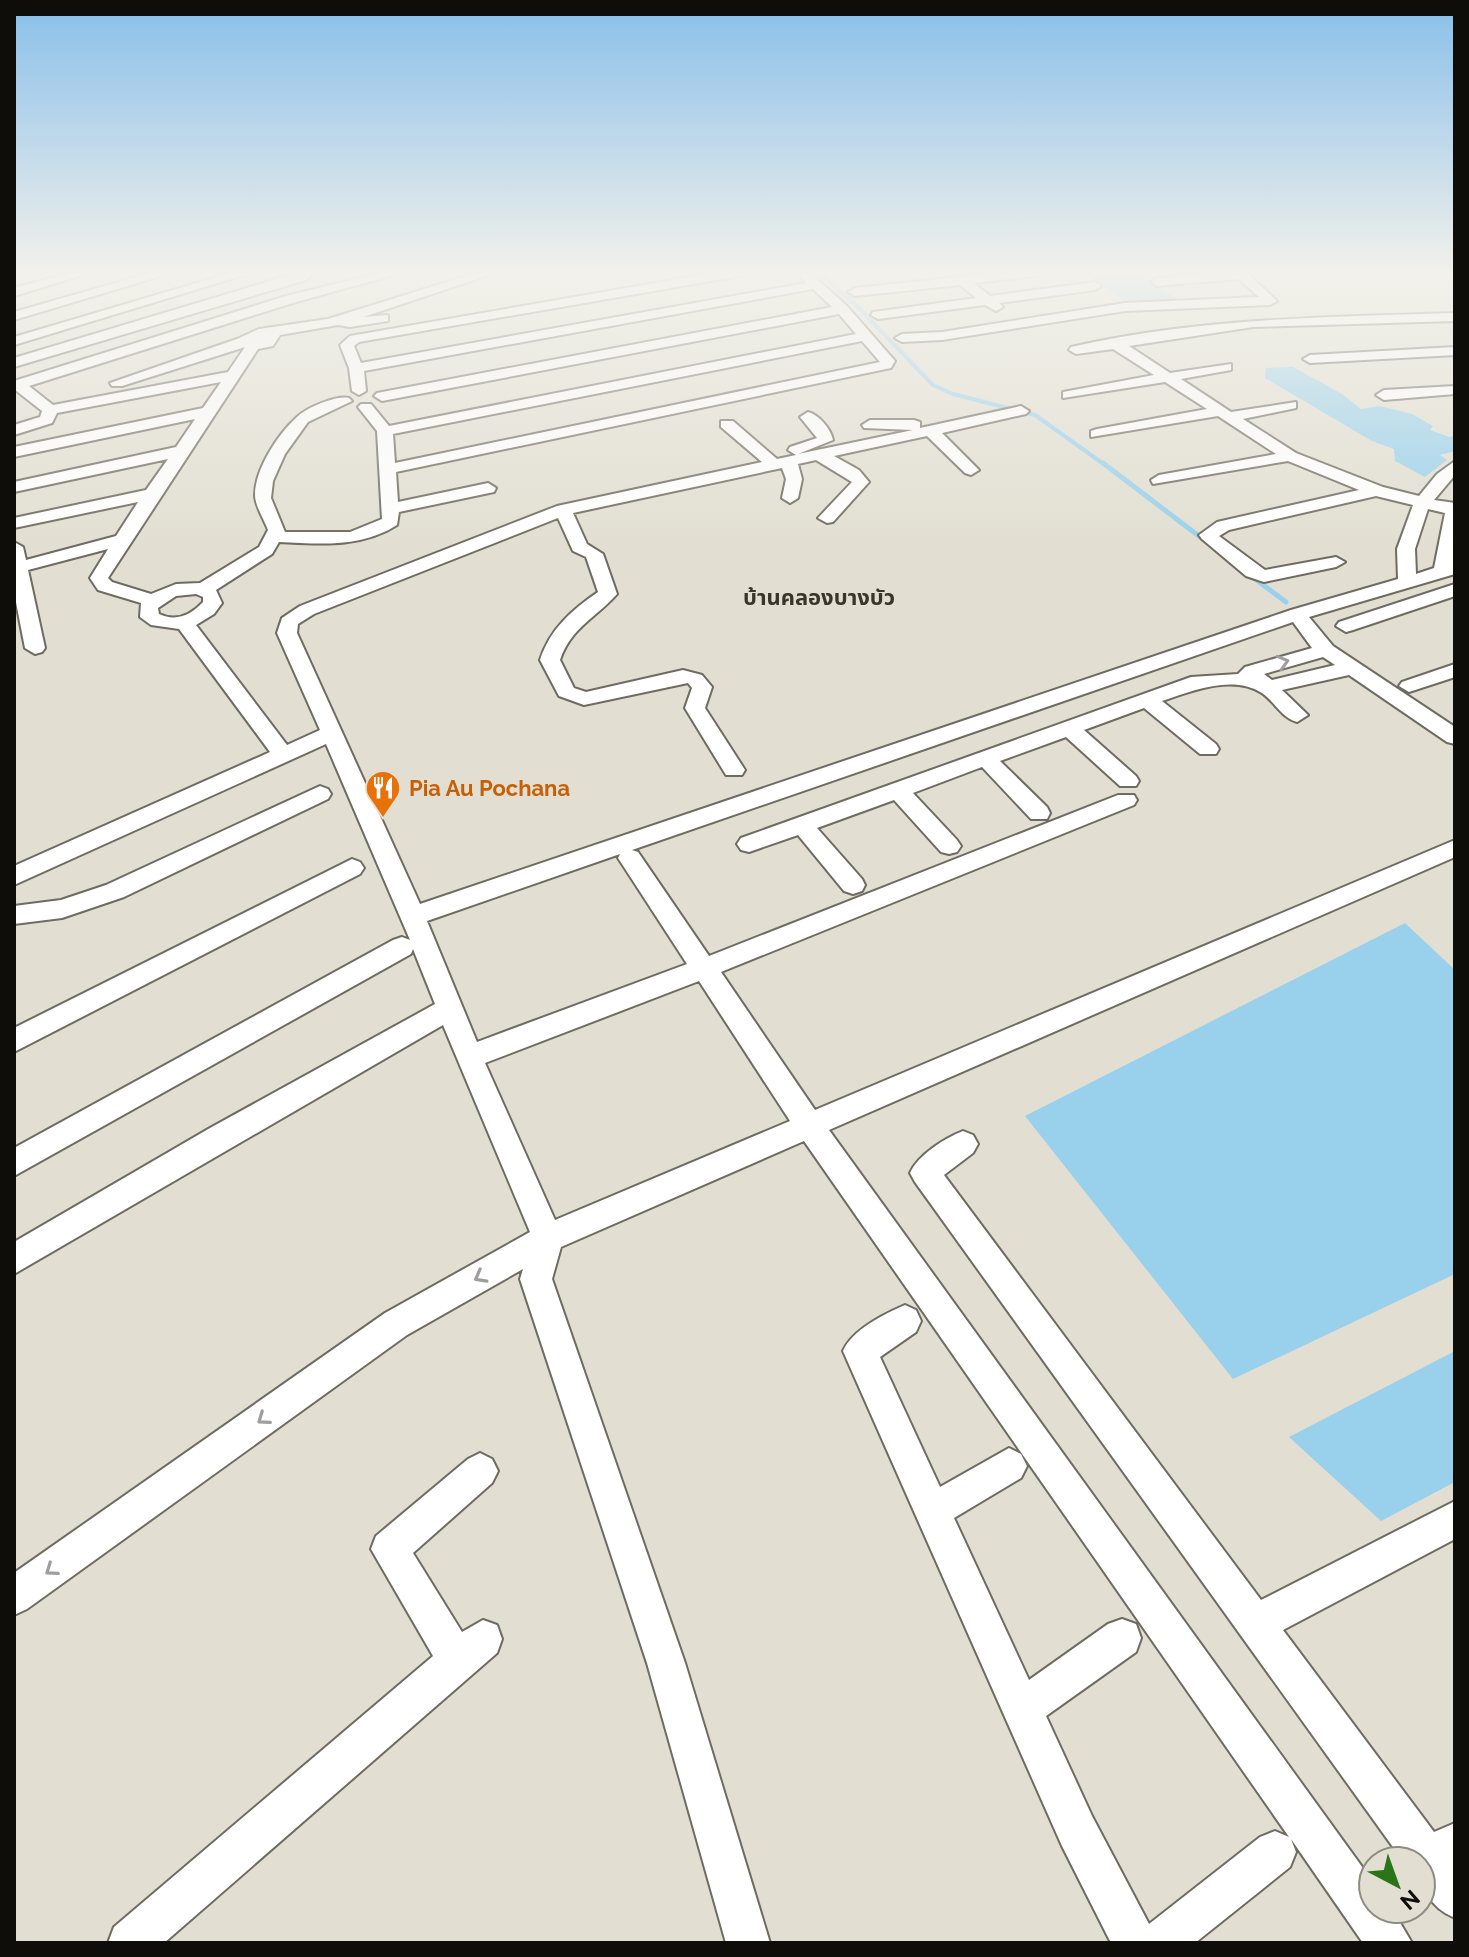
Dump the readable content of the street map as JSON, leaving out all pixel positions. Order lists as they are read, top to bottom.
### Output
{
  "districts": ["บ้านคลองบางบัว"],
  "places": {
    "restaurant": ["Pia Au Pochana"]
  },
  "north": "bottom right"
}
